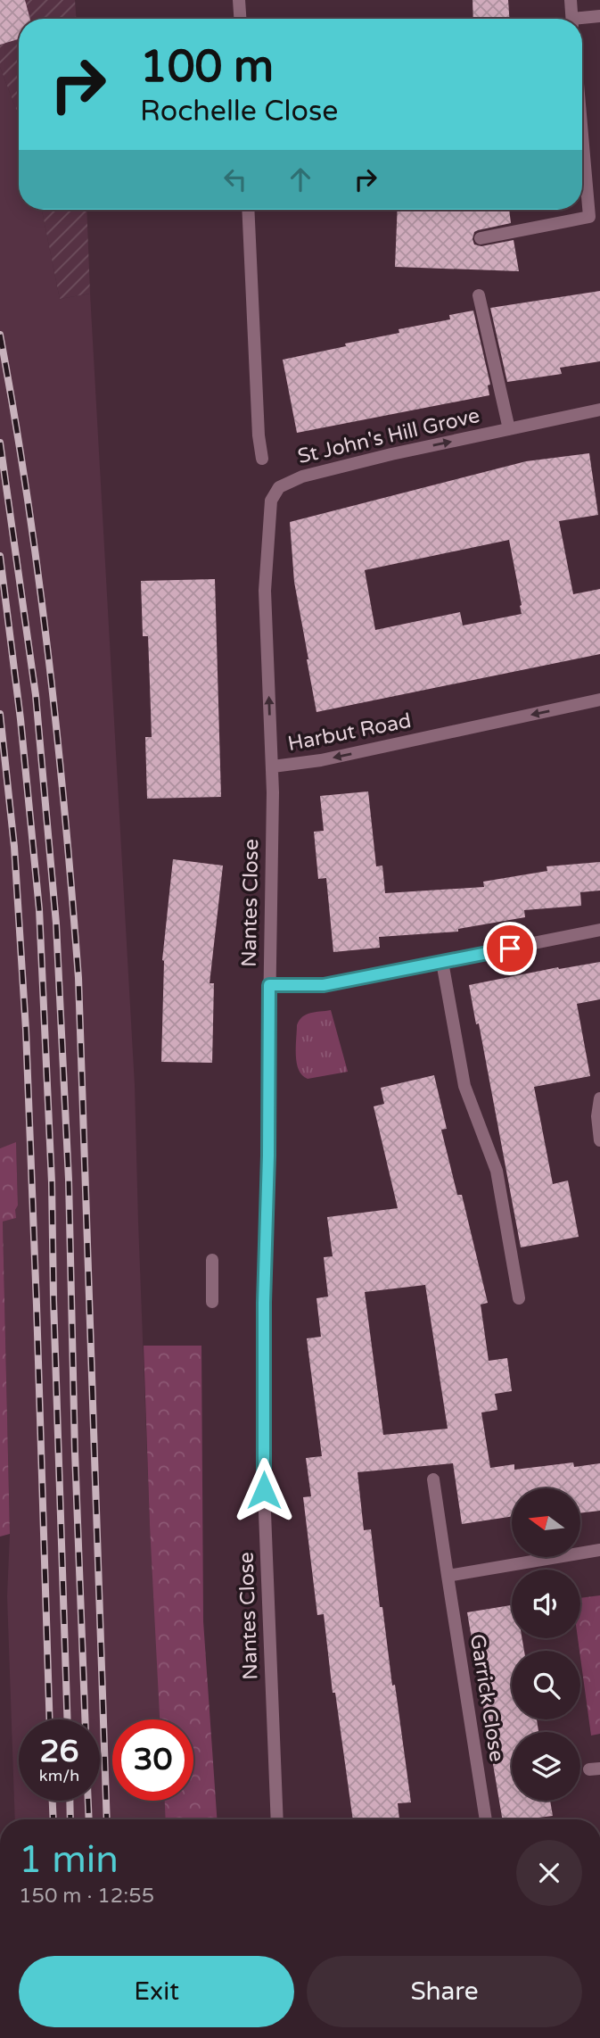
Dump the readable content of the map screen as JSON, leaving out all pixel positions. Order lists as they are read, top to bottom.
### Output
{
  "streets": {
    "street": [
      "St John's Hill Grove",
      "Harbut Road",
      "Nantes Close",
      "Garrick Close"
    ]
  },
  "crossings": [
    ["St John's Hill Grove", "Harbut Road"],
    ["Harbut Road", "Nantes Close"]
  ],
  "one_way": ["St John's Hill Grove"],
  "north": "left",
  "page": {
    "turn": ["100 m", "Rochelle Close"],
    "speed": "26 km/h",
    "limit": "30",
    "heading": ["1 min", "150 m · 12:55"],
    "buttons": ["Exit", "Share"]
  }
}
